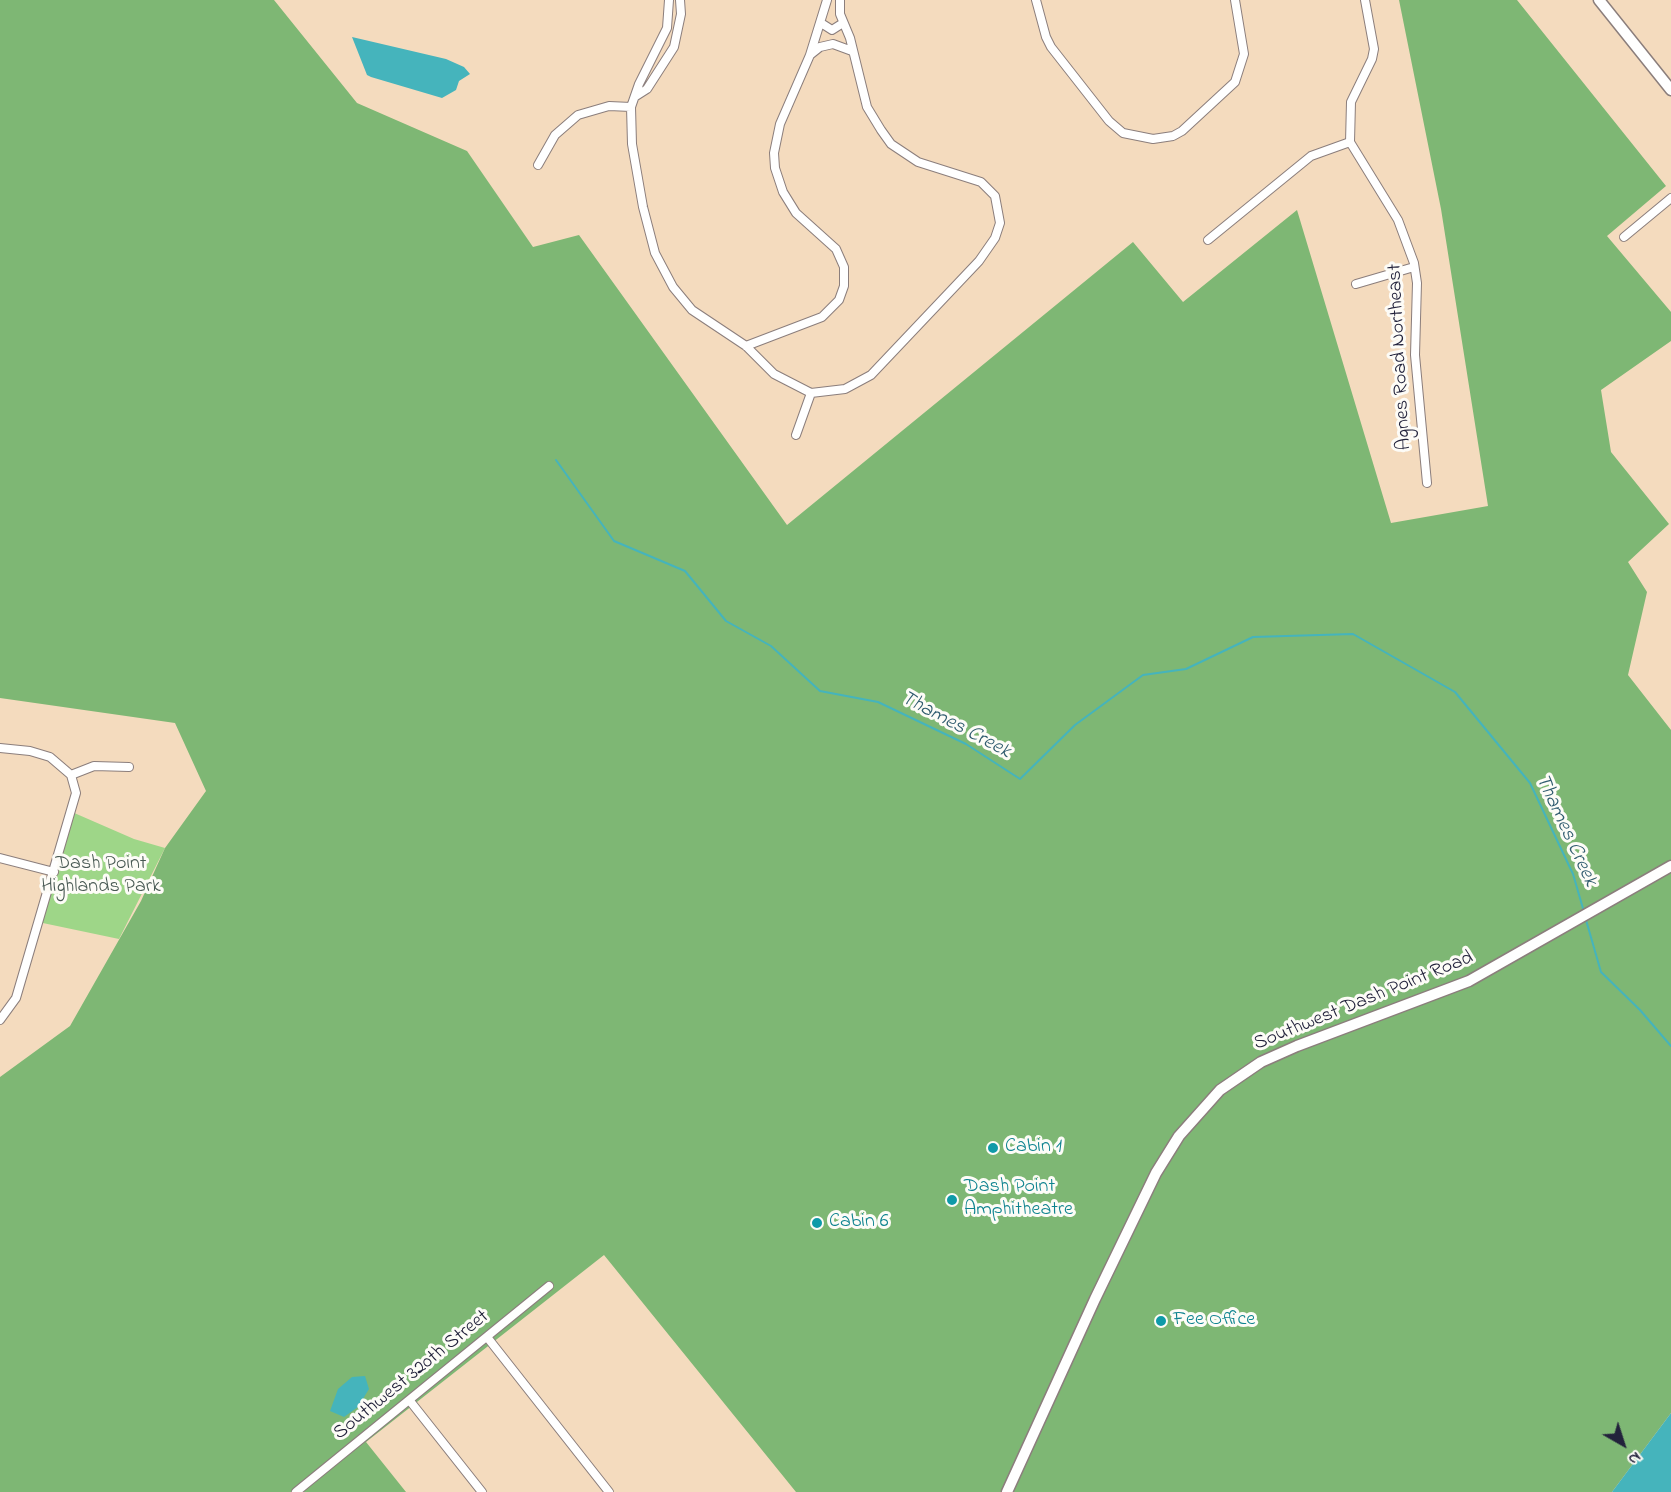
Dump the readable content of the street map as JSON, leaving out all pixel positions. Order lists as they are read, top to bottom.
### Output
{
  "streets": {
    "main road": ["Southwest Dash Point Road"],
    "street": ["Agnes Road Northeast", "Southwest 320th Street"]
  },
  "water": ["Thames Creek"],
  "parks": ["Dash Point Highlands Park"],
  "places": [
    "Cabin 1",
    "Dash Point Amphitheatre",
    "Cabin 6",
    "Fee Office"
  ],
  "north": "bottom right"
}
